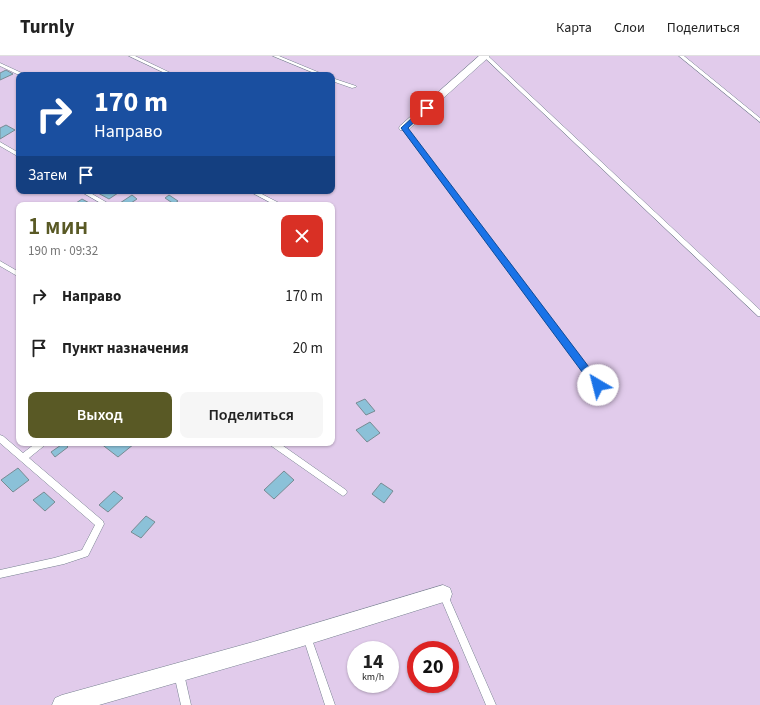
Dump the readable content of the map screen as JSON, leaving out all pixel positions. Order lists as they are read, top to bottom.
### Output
{
  "page": {
    "header": "Turnly",
    "nav": ["Карта", "Слои", "Поделиться"],
    "turn": ["170 m", "Направо"],
    "then": "Затем",
    "heading": ["1 мин", "190 m · 09:32"],
    "list": [
      {
        "name": "Направо",
        "value": "170 m"
      },
      {
        "name": "Пункт назначения",
        "value": "20 m"
      }
    ],
    "buttons": ["Выход", "Поделиться"],
    "speed": "14 km/h",
    "limit": "20"
  }
}
